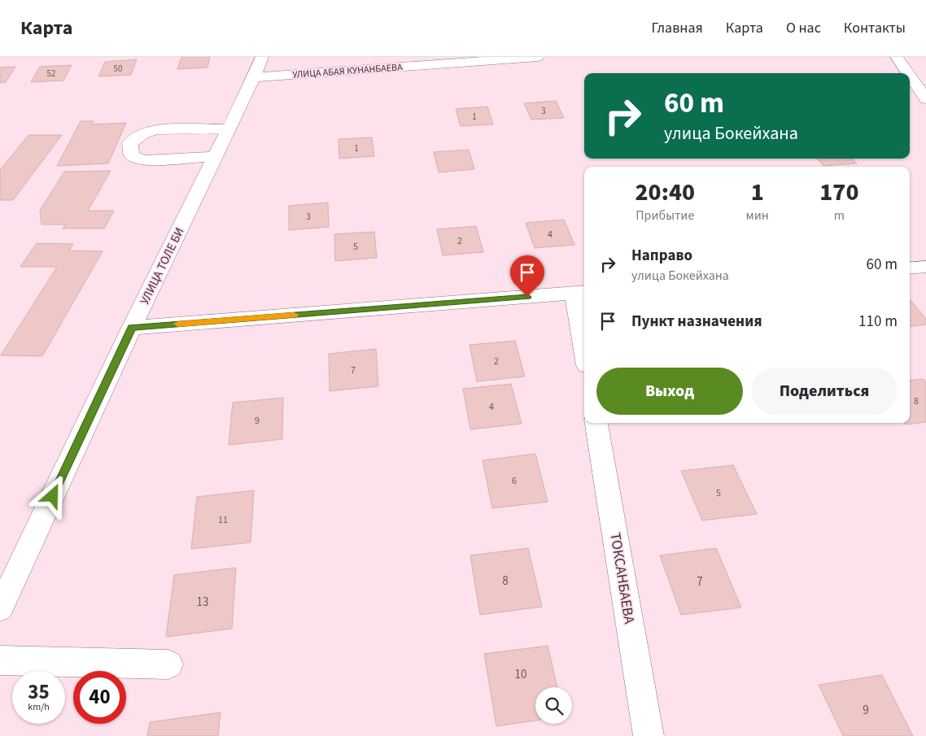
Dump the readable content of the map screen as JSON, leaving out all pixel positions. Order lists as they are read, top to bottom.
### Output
{
  "streets": {
    "street": ["УЛИЦА АБАЯ КУНАНБАЕВА", "УЛИЦА ТОЛЕ БИ", "ТОКСАНБАЕВА"]
  },
  "crossings": [
    ["УЛИЦА АБАЯ КУНАНБАЕВА", "УЛИЦА ТОЛЕ БИ"]
  ],
  "house_numbers": [
    "50",
    "52",
    "3",
    "1",
    "1",
    "3",
    "4",
    "2",
    "5",
    "2",
    "7",
    "8",
    "4",
    "9",
    "6",
    "5",
    "11",
    "8",
    "7",
    "13",
    "10",
    "9"
  ],
  "page": {
    "header": "Карта",
    "nav": [
      "Главная",
      "Карта",
      "О нас",
      "Контакты"
    ],
    "turn": ["60 m", "улица Бокейхана"],
    "eta": [
      "20:40",
      "Прибытие",
      "1",
      "мин",
      "170",
      "m"
    ],
    "list": [
      {
        "name": "Направо",
        "note": "улица Бокейхана",
        "value": "60 m"
      },
      {
        "name": "Пункт назначения",
        "value": "110 m"
      }
    ],
    "buttons": ["Выход", "Поделиться"],
    "speed": "35 km/h",
    "limit": "40"
  }
}
